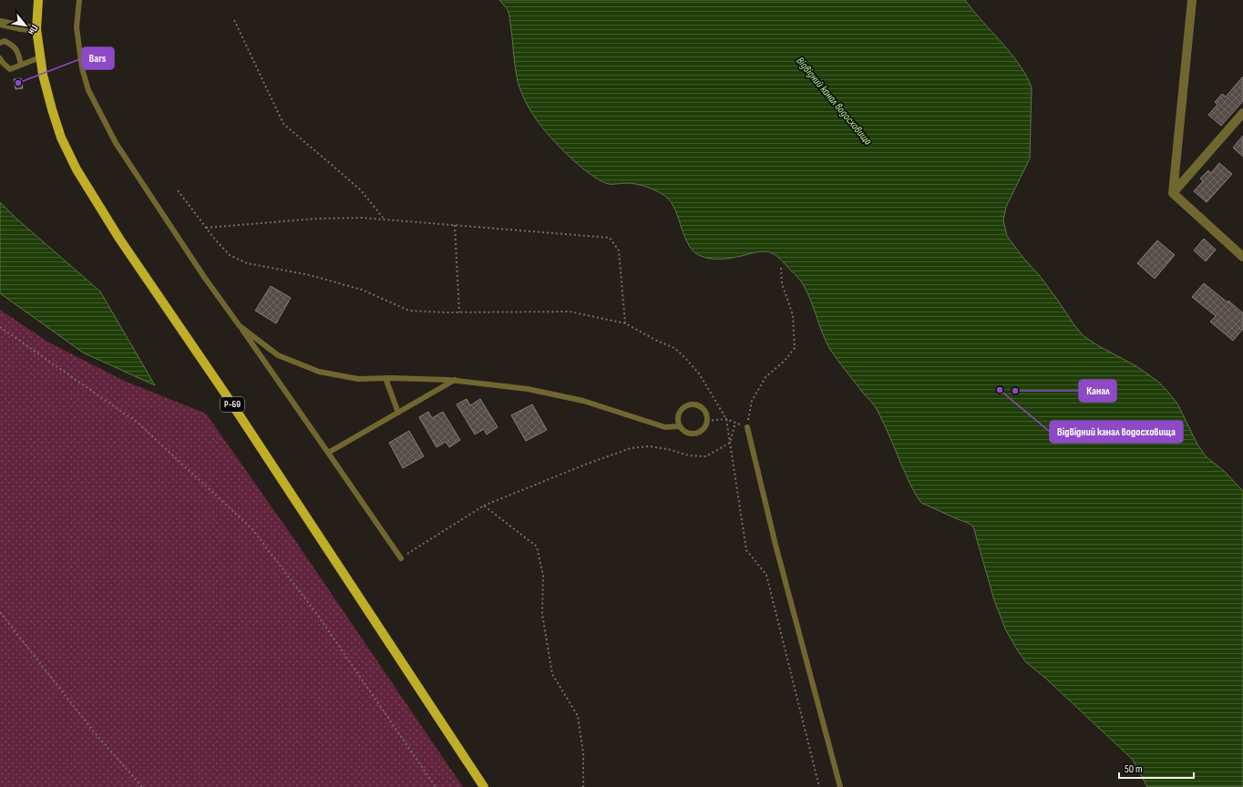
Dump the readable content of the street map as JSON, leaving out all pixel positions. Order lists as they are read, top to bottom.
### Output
{
  "streets": {
    "main road": ["Р-69"]
  },
  "water": ["Відвідний канал водосховища"],
  "places": ["Bars", "Відвідний канал водосховища", "Канал"],
  "scale_bar": "50 m",
  "north": "bottom right"
}
